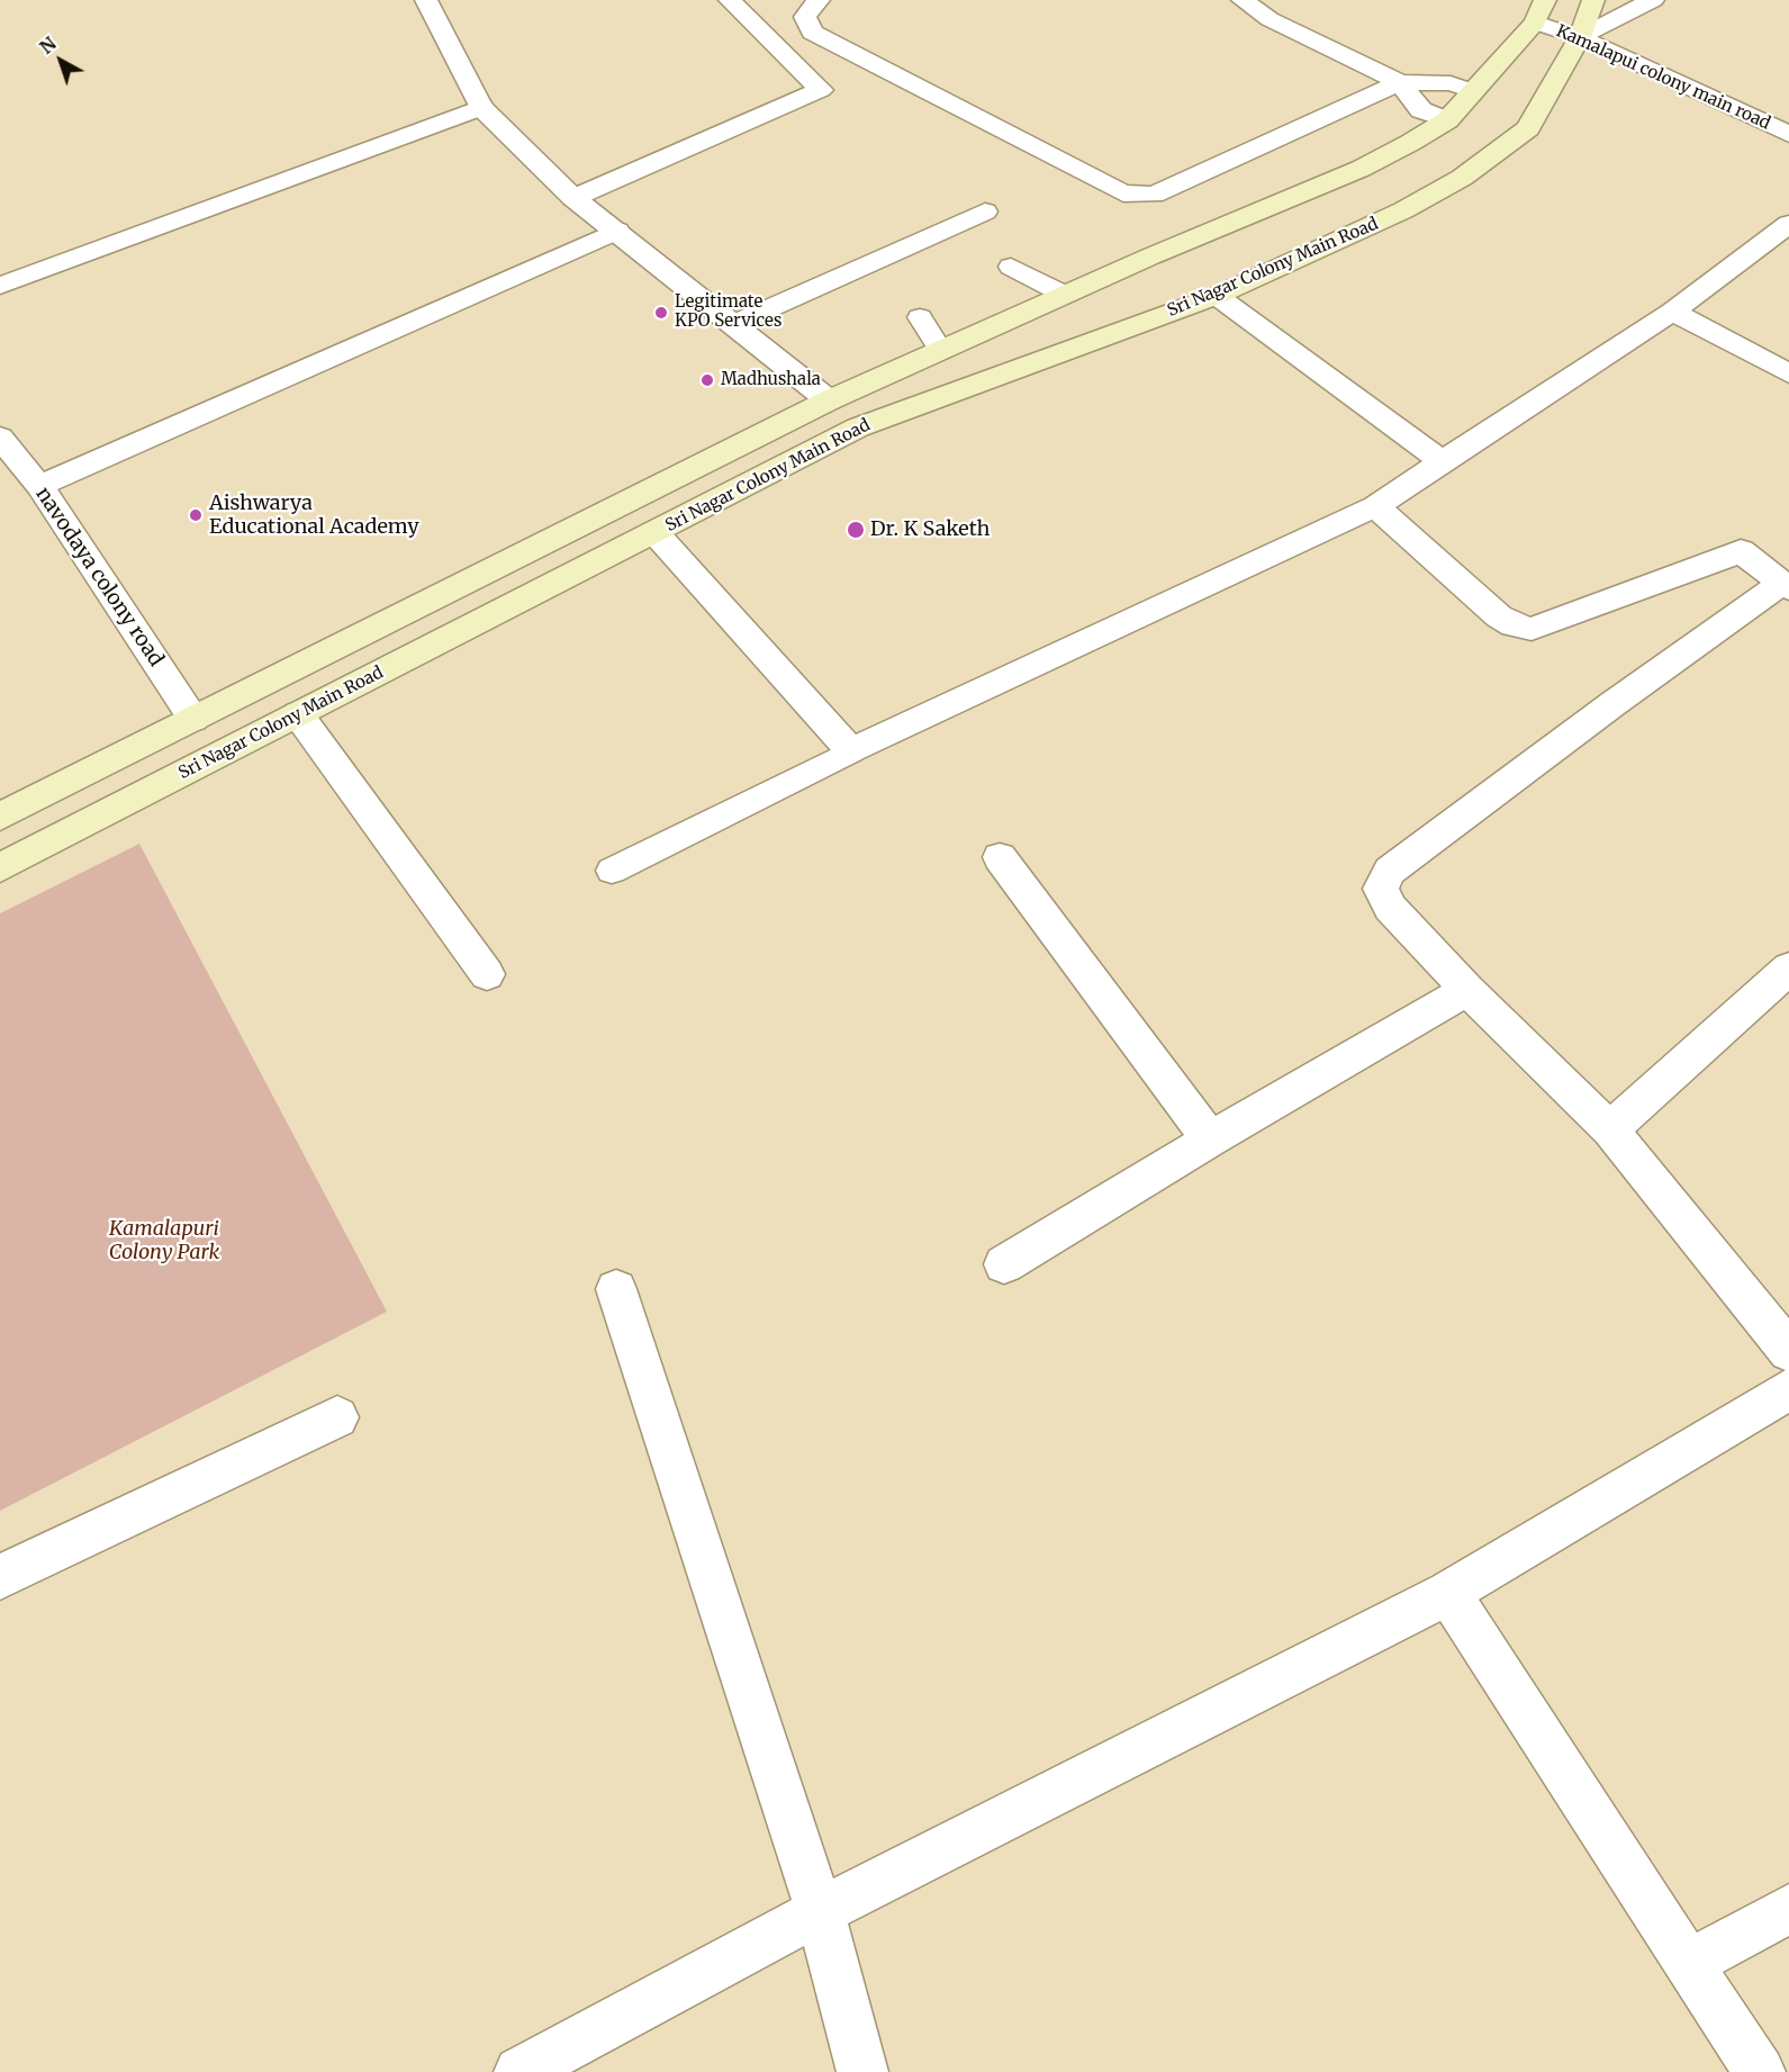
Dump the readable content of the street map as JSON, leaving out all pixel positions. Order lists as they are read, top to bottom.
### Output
{
  "streets": {
    "main road": ["Sri Nagar Colony Main Road"],
    "street": ["Kamalapui colony main road", "navodaya colony road"]
  },
  "crossings": [
    ["Kamalapui colony main road", "Sri Nagar Colony Main Road"],
    ["Sri Nagar Colony Main Road", "navodaya colony road"]
  ],
  "parks": ["Kamalapuri Colony Park"],
  "places": [
    "Legitimate KPO Services",
    "Madhushala",
    "Aishwarya Educational Academy",
    "Dr. K Saketh"
  ],
  "north": "top left"
}
